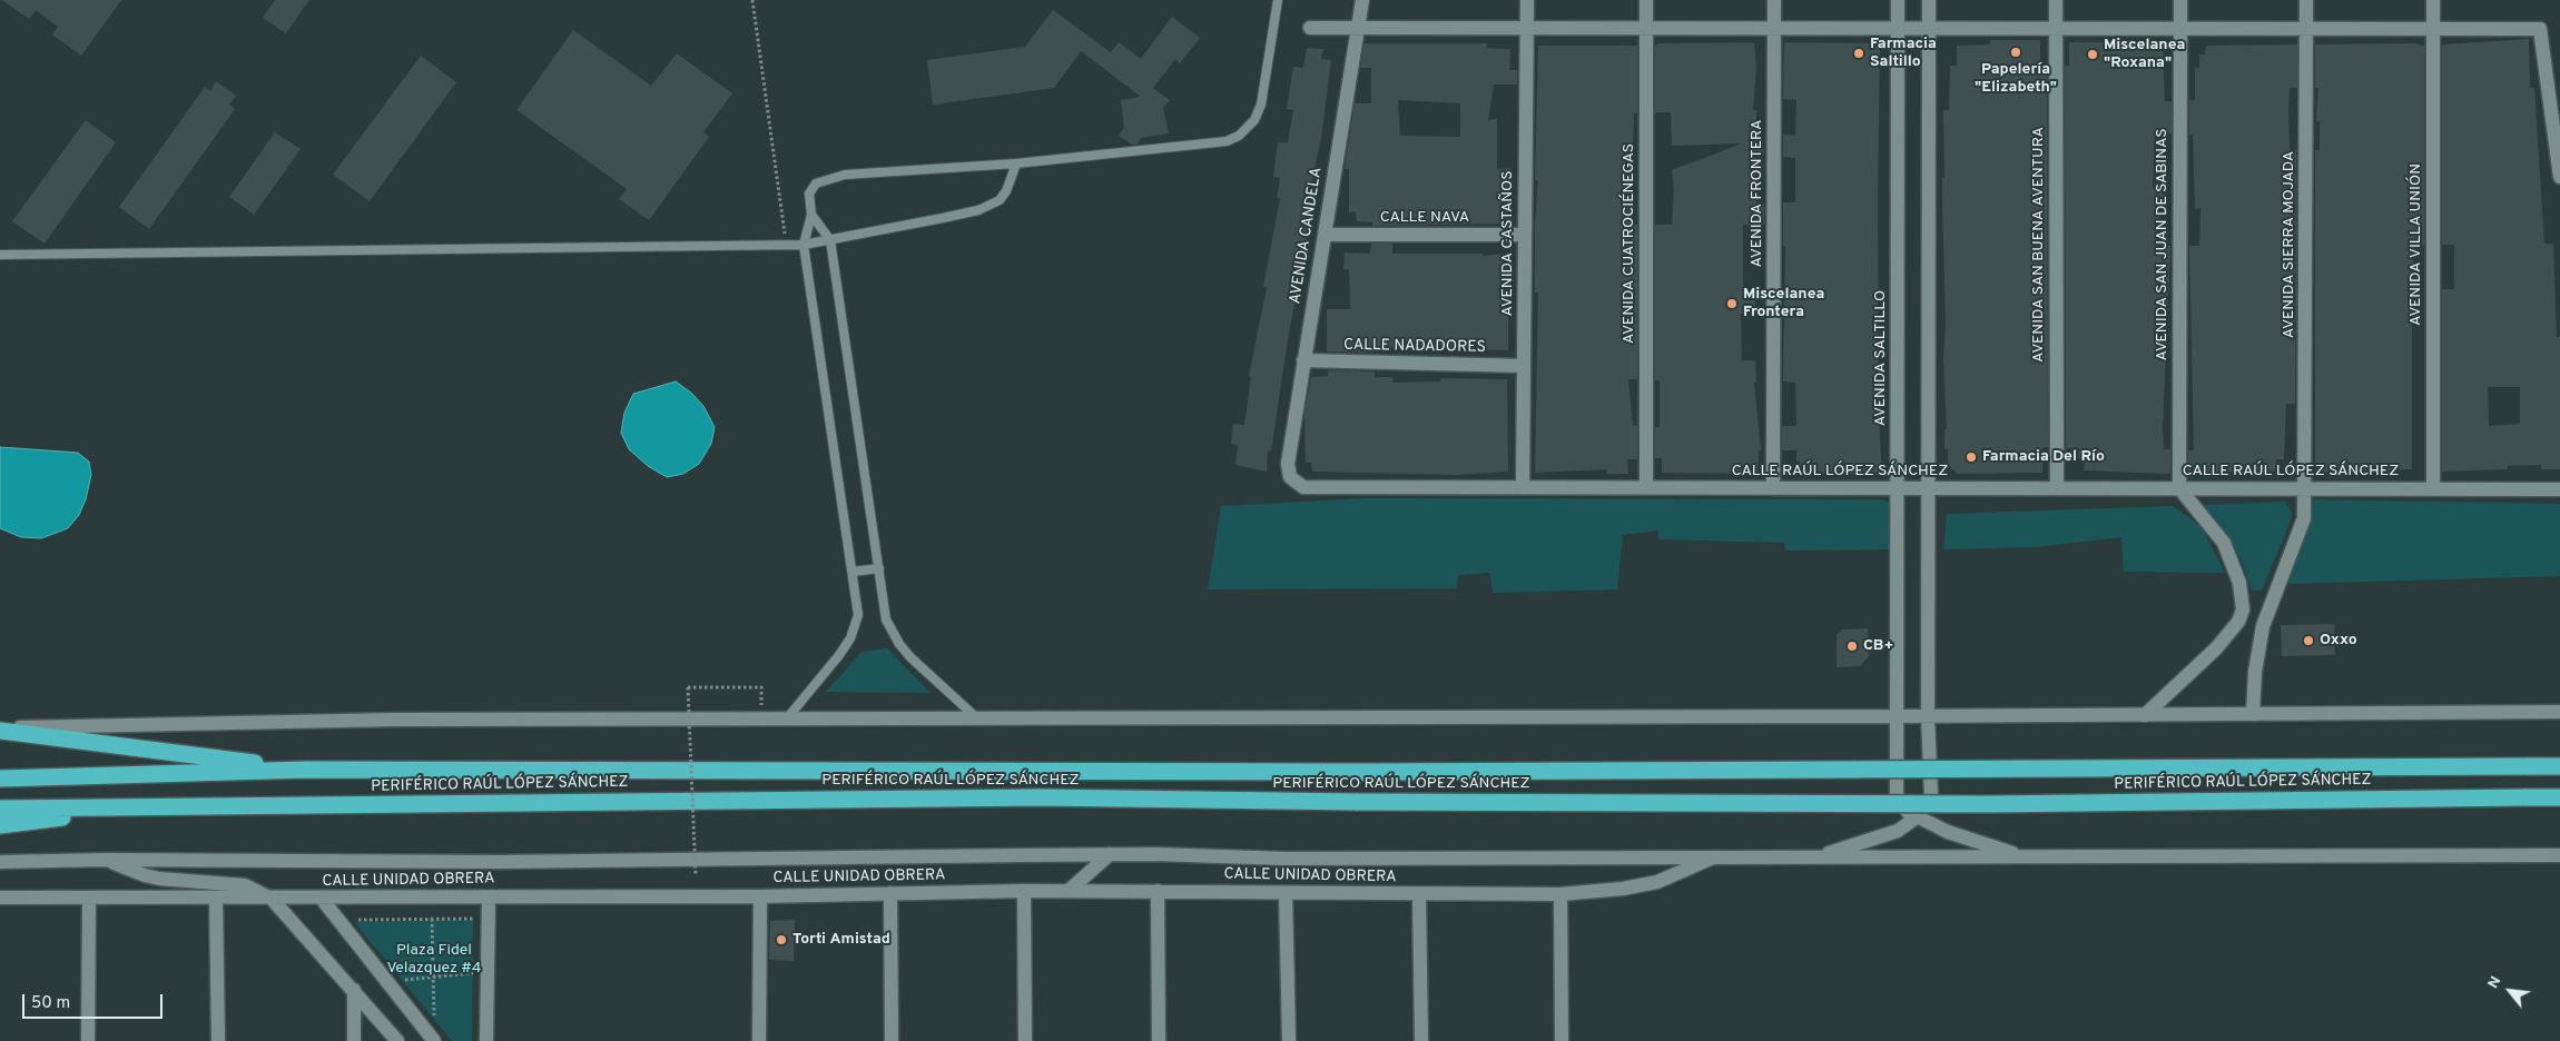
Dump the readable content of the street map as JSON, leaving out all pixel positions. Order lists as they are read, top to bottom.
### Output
{
  "streets": {
    "highway": ["PERIFÉRICO RAÚL LÓPEZ SÁNCHEZ"],
    "street": [
      "AVENIDA FRONTERA",
      "CALLE NAVA",
      "AVENIDA CANDELA",
      "AVENIDA CASTAÑOS",
      "AVENIDA CUATROCIÉNEGAS",
      "AVENIDA SAN BUENA AVENTURA",
      "AVENIDA SAN JUAN DE SABINAS",
      "AVENIDA SIERRA MOJADA",
      "AVENIDA VILLA UNIÓN",
      "CALLE NADADORES",
      "AVENIDA SALTILLO",
      "CALLE RAÚL LÓPEZ SÁNCHEZ",
      "CALLE UNIDAD OBRERA"
    ]
  },
  "crossings": [
    ["AVENIDA FRONTERA", "CALLE RAÚL LÓPEZ SÁNCHEZ"],
    ["CALLE NAVA", "AVENIDA CANDELA"],
    ["CALLE NAVA", "AVENIDA CASTAÑOS"],
    ["AVENIDA CANDELA", "CALLE NADADORES"],
    ["AVENIDA CANDELA", "CALLE RAÚL LÓPEZ SÁNCHEZ"],
    ["AVENIDA CASTAÑOS", "CALLE NADADORES"],
    ["AVENIDA CASTAÑOS", "CALLE RAÚL LÓPEZ SÁNCHEZ"],
    ["AVENIDA CUATROCIÉNEGAS", "CALLE RAÚL LÓPEZ SÁNCHEZ"],
    ["AVENIDA SAN BUENA AVENTURA", "CALLE RAÚL LÓPEZ SÁNCHEZ"],
    ["AVENIDA SAN JUAN DE SABINAS", "CALLE RAÚL LÓPEZ SÁNCHEZ"],
    ["AVENIDA SIERRA MOJADA", "CALLE RAÚL LÓPEZ SÁNCHEZ"],
    ["AVENIDA VILLA UNIÓN", "CALLE RAÚL LÓPEZ SÁNCHEZ"],
    ["AVENIDA SALTILLO", "CALLE RAÚL LÓPEZ SÁNCHEZ"]
  ],
  "parks": ["Plaza Fidel Velazquez #4"],
  "places": [
    "Papelería \"Elizabeth\"",
    "Farmacia Saltillo",
    "Miscelanea \"Roxana\"",
    "Miscelanea Frontera",
    "Farmacia Del Río",
    "Oxxo",
    "CB+",
    "Torti Amistad"
  ],
  "scale_bar": "50 m",
  "north": "top left"
}
